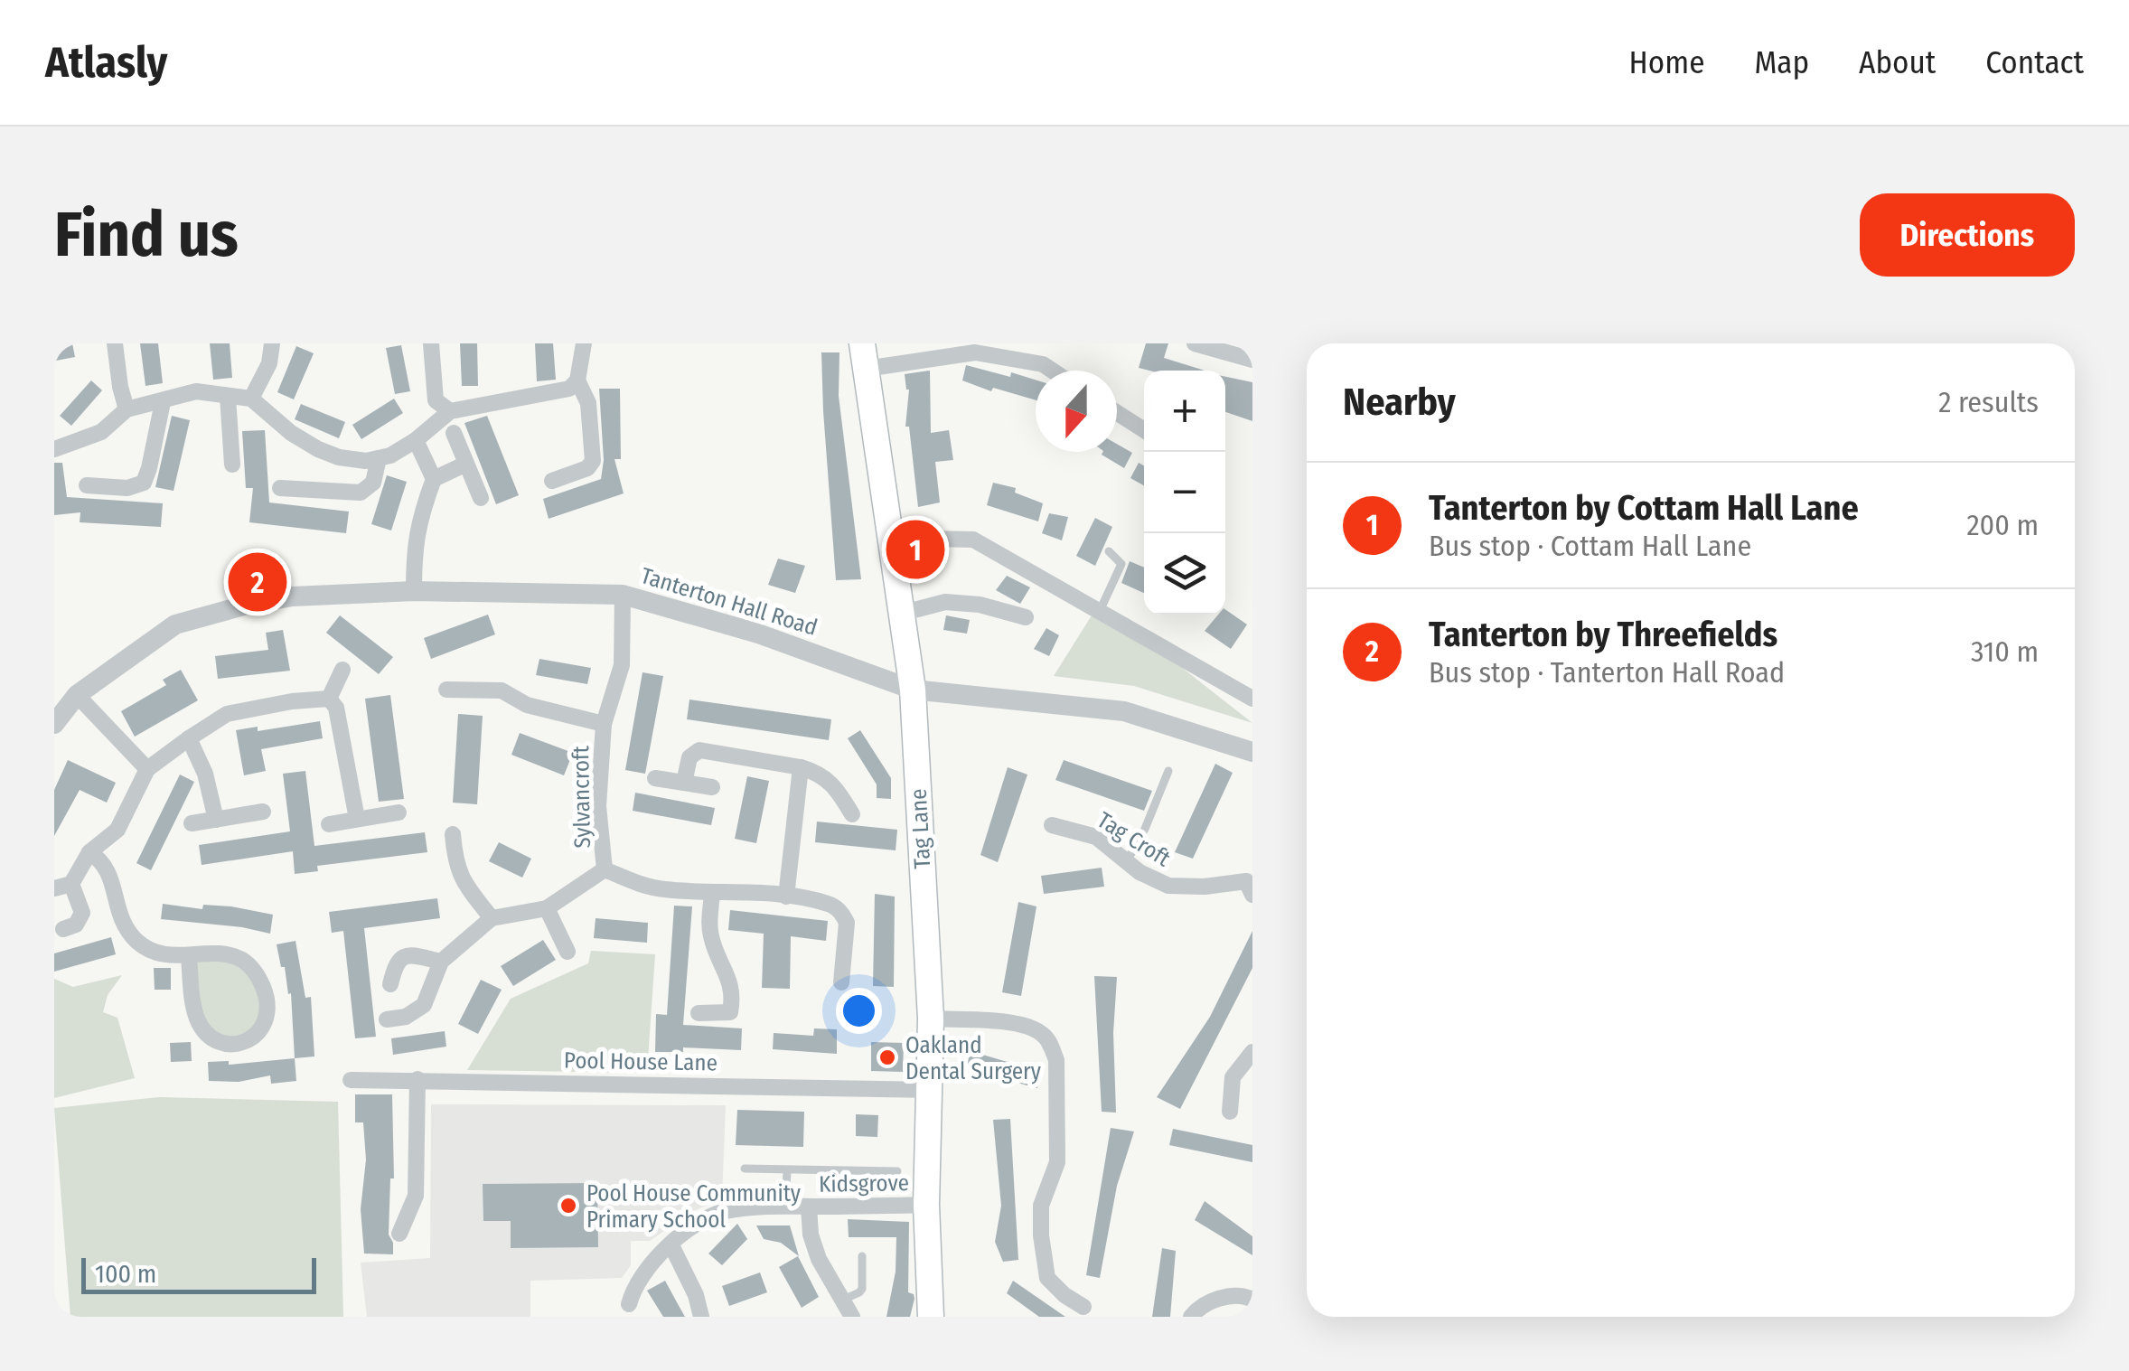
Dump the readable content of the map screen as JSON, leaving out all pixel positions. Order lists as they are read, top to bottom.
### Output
{
  "streets": {
    "main road": ["Tag Lane"],
    "street": [
      "Tanterton Hall Road",
      "Sylvancroft",
      "Tag Croft",
      "Pool House Lane",
      "Kidsgrove"
    ]
  },
  "crossings": [
    ["Tanterton Hall Road", "Sylvancroft"],
    ["Tanterton Hall Road", "Tag Lane"],
    ["Tag Lane", "Pool House Lane"],
    ["Tag Lane", "Kidsgrove"]
  ],
  "places": ["Oakland Dental Surgery", "Pool House Community Primary School"],
  "scale_bar": "100 m",
  "north": "bottom",
  "page": {
    "header": "Atlasly",
    "nav": [
      "Home",
      "Map",
      "About",
      "Contact"
    ],
    "buttons": "Directions",
    "title": "Find us",
    "heading": ["Nearby", "2 results"],
    "map_buttons": ["+", "−"],
    "list": [
      {
        "mark": "1",
        "name": "Tanterton by Cottam Hall Lane",
        "note": "Bus stop · Cottam Hall Lane",
        "value": "200 m"
      },
      {
        "mark": "2",
        "name": "Tanterton by Threefields",
        "note": "Bus stop · Tanterton Hall Road",
        "value": "310 m"
      }
    ],
    "pins": ["1", "2"],
    "scale": "100 m"
  }
}
